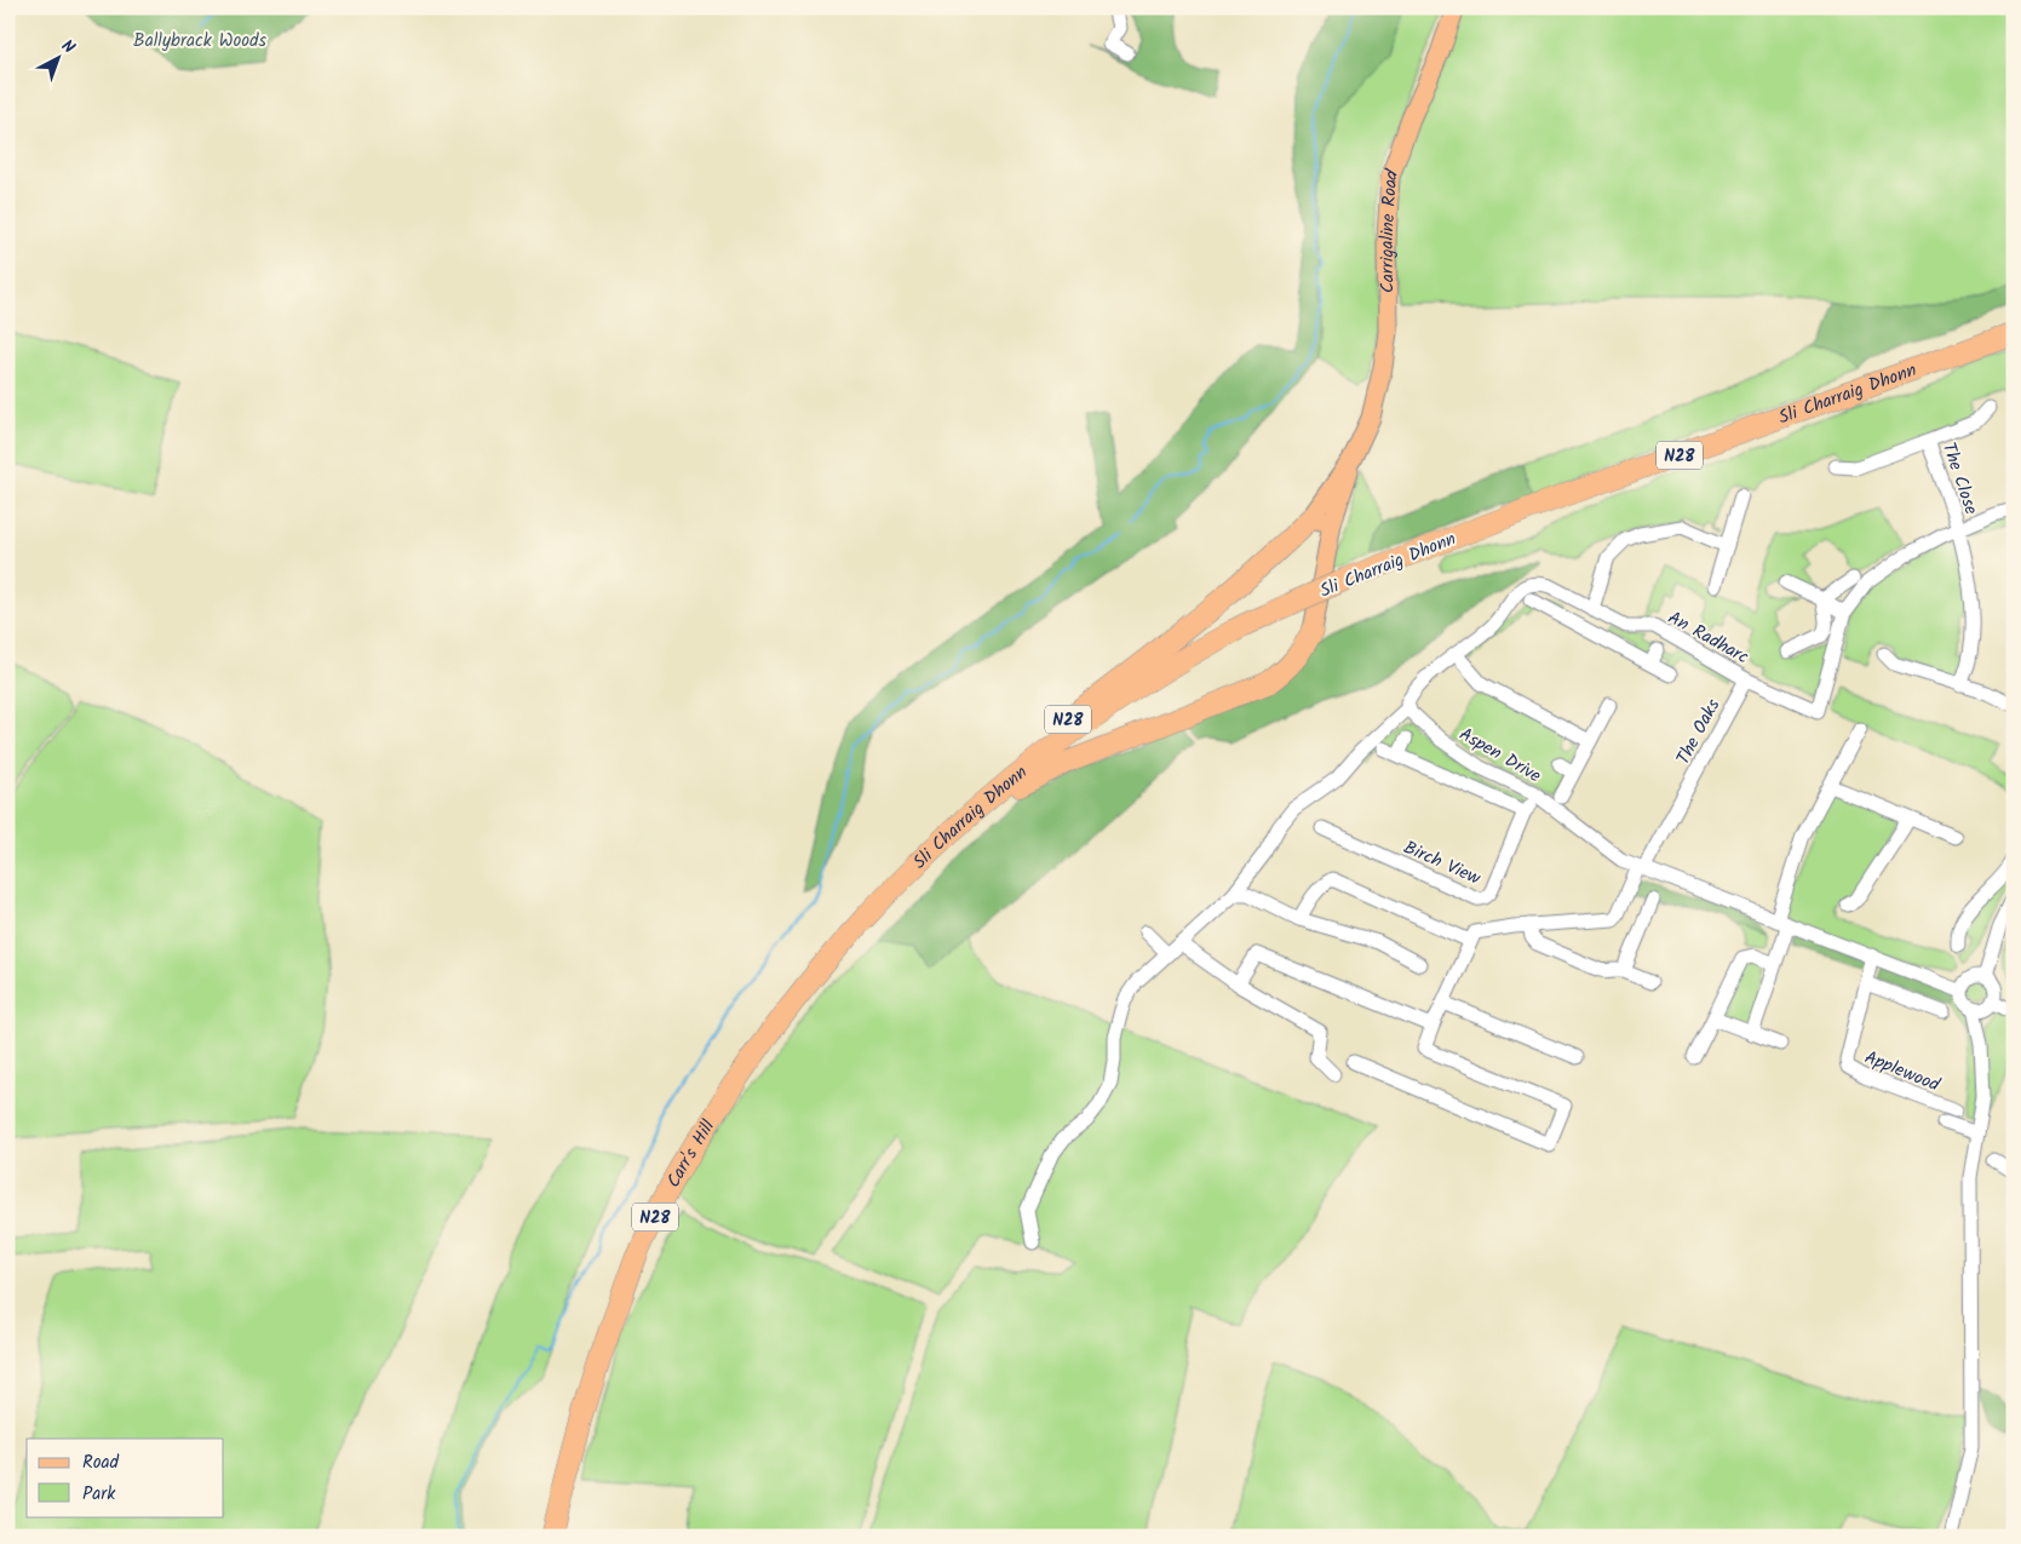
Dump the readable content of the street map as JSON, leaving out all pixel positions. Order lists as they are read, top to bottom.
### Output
{
  "streets": {
    "highway": ["Sli Charraig Dhonn", "N28", "Carr's Hill"],
    "main road": ["Carrigaline Road"],
    "street": [
      "The Close",
      "An Radharc",
      "The Oaks",
      "Aspen Drive",
      "Birch View",
      "Applewood"
    ]
  },
  "crossings": [
    ["Carrigaline Road", "N28"],
    ["Sli Charraig Dhonn", "N28"],
    ["Sli Charraig Dhonn", "Carr's Hill"],
    ["N28", "Carr's Hill"],
    ["An Radharc", "The Oaks"],
    ["Aspen Drive", "Birch View"]
  ],
  "parks": ["Ballybrack Woods"],
  "legend": ["Road", "Park"],
  "north": "top right"
}
